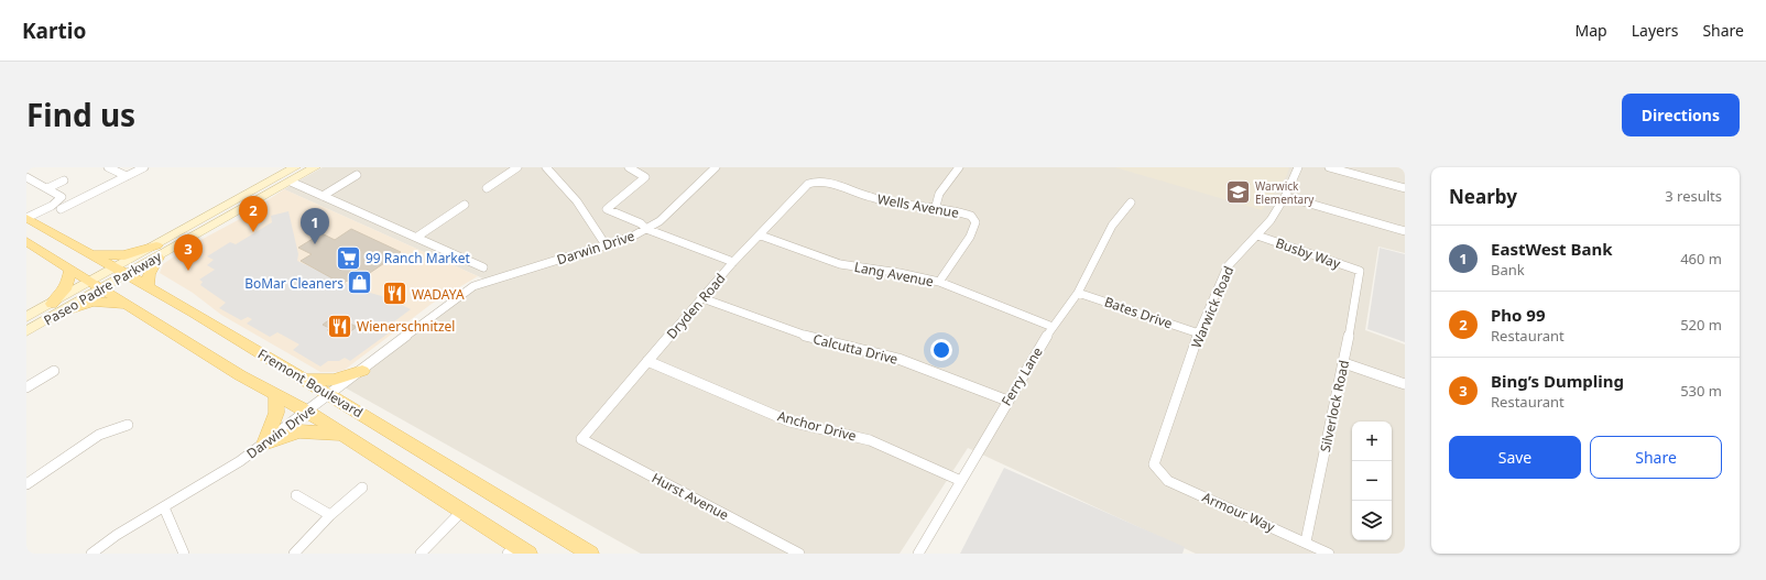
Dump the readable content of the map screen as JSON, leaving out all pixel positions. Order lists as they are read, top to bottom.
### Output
{
  "streets": {
    "main road": ["Paseo Padre Parkway", "Fremont Boulevard"],
    "street": [
      "Wells Avenue",
      "Darwin Drive",
      "Busby Way",
      "Lang Avenue",
      "Dryden Road",
      "Warwick Road",
      "Bates Drive",
      "Calcutta Drive",
      "Ferry Lane",
      "Silverlock Road",
      "Anchor Drive",
      "Hurst Avenue",
      "Armour Way"
    ]
  },
  "crossings": [
    ["Wells Avenue", "Lang Avenue"],
    ["Wells Avenue", "Dryden Road"],
    ["Darwin Drive", "Fremont Boulevard"],
    ["Busby Way", "Warwick Road"],
    ["Busby Way", "Silverlock Road"],
    ["Lang Avenue", "Dryden Road"],
    ["Lang Avenue", "Ferry Lane"],
    ["Paseo Padre Parkway", "Fremont Boulevard"],
    ["Dryden Road", "Calcutta Drive"],
    ["Dryden Road", "Anchor Drive"],
    ["Dryden Road", "Hurst Avenue"],
    ["Warwick Road", "Bates Drive"],
    ["Warwick Road", "Armour Way"],
    ["Bates Drive", "Ferry Lane"],
    ["Calcutta Drive", "Ferry Lane"],
    ["Ferry Lane", "Anchor Drive"],
    ["Silverlock Road", "Armour Way"]
  ],
  "places": {
    "school or university": ["Warwick Elementary"],
    "supermarket": ["99 Ranch Market"],
    "shop": ["BoMar Cleaners"],
    "restaurant": ["WADAYA", "Wienerschnitzel"]
  },
  "page": {
    "header": "Kartio",
    "nav": ["Map", "Layers", "Share"],
    "title": "Find us",
    "buttons": [
      "Directions",
      ["Save", "Share"]
    ],
    "heading": ["Nearby", "3 results"],
    "pins": ["2", "1", "3"],
    "list": [
      {
        "mark": "1",
        "name": "EastWest Bank",
        "note": "Bank",
        "value": "460 m"
      },
      {
        "mark": "2",
        "name": "Pho 99",
        "note": "Restaurant",
        "value": "520 m"
      },
      {
        "mark": "3",
        "name": "Bing’s Dumpling",
        "note": "Restaurant",
        "value": "530 m"
      }
    ],
    "map_buttons": ["+", "−"]
  }
}
